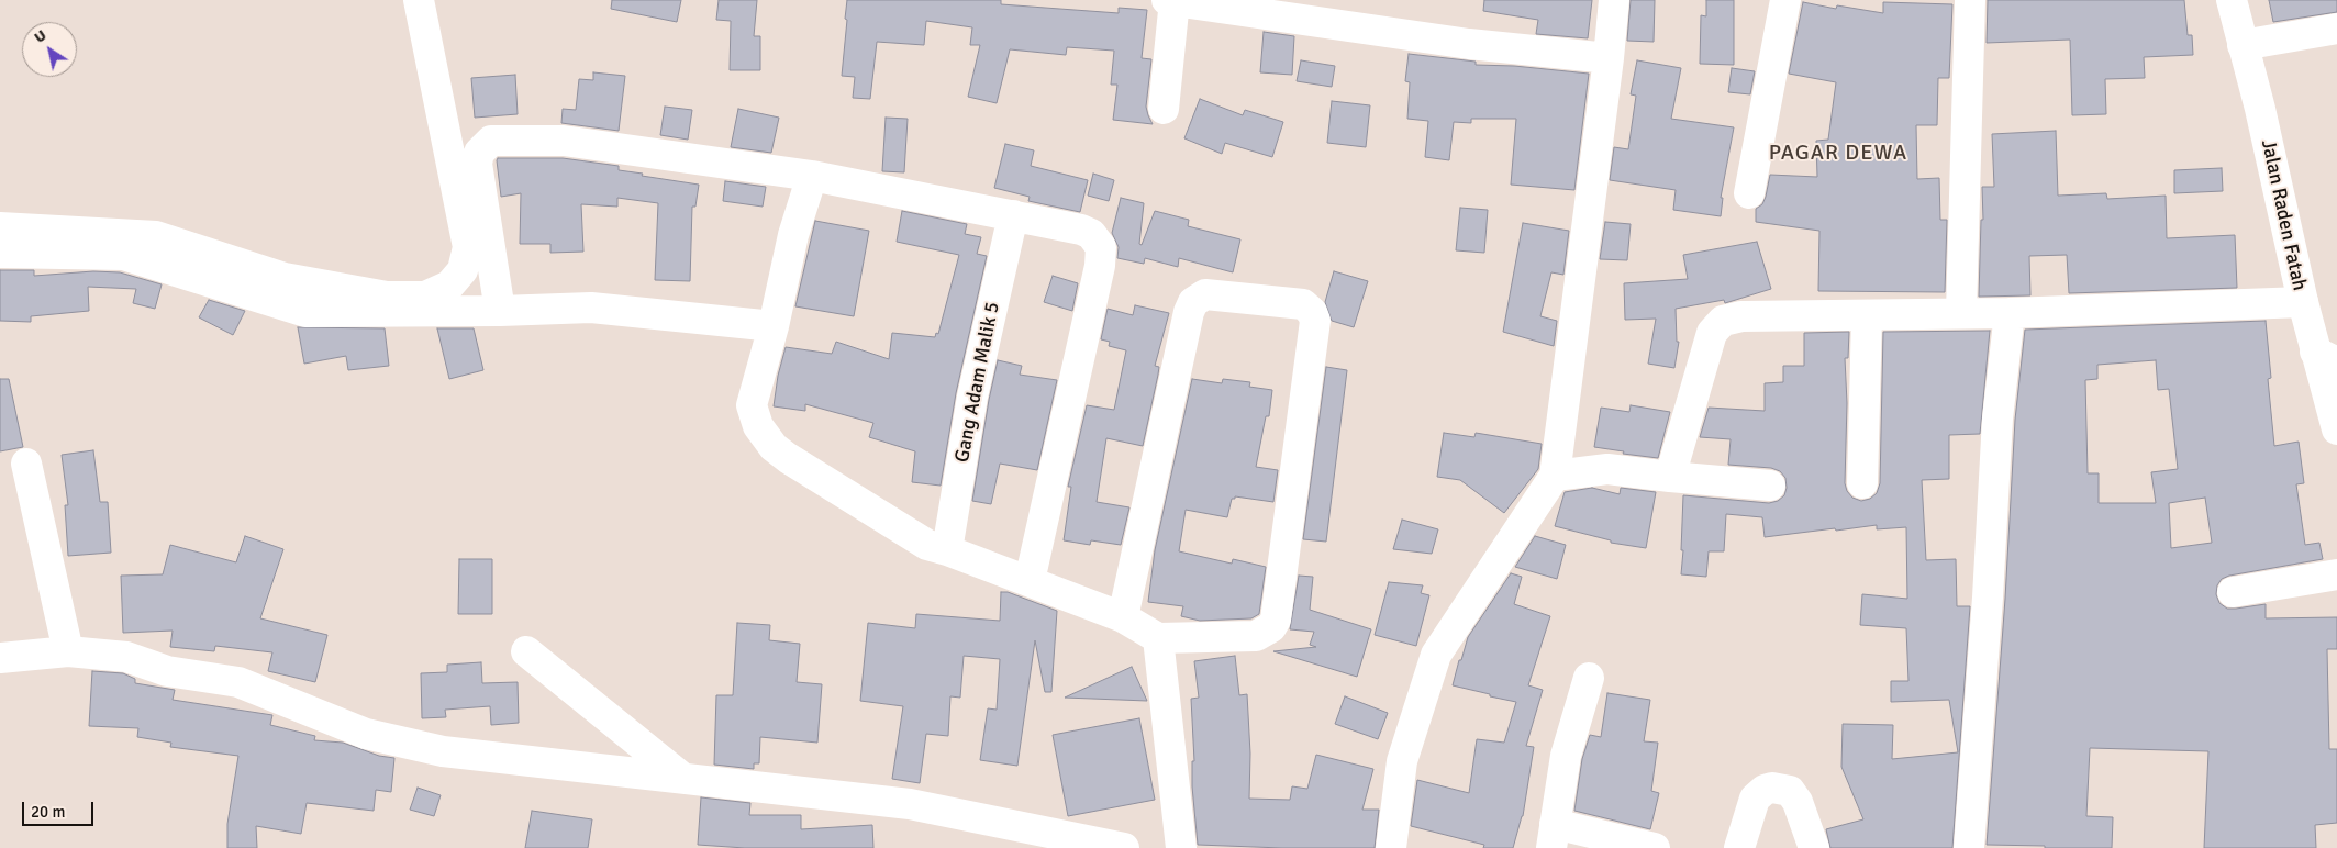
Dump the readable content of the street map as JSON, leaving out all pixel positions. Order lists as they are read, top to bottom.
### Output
{
  "streets": {
    "main road": ["Jalan Raden Fatah", "Gang Adam Malik 5"]
  },
  "districts": ["PAGAR DEWA"],
  "scale_bar": "20 m",
  "north": "top left"
}
